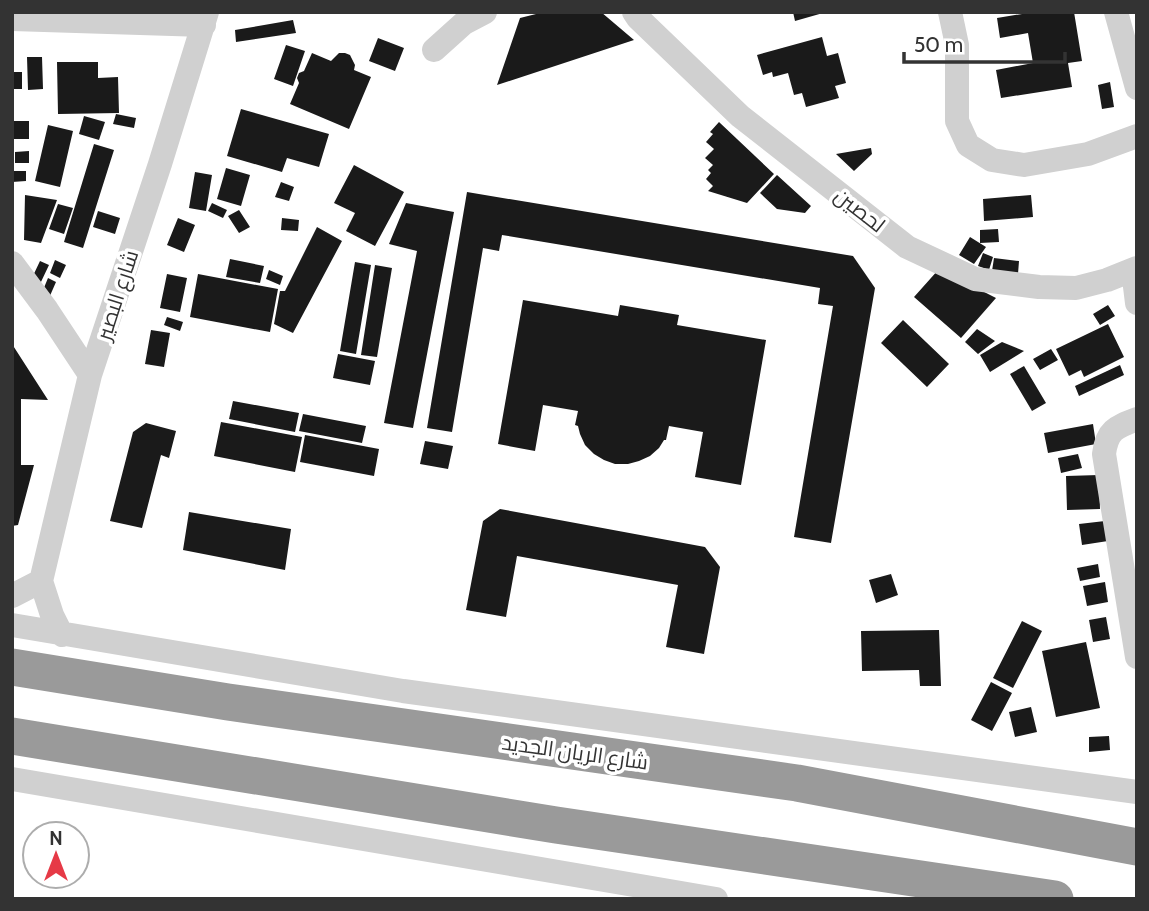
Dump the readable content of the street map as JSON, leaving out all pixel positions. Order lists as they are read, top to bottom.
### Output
{
  "streets": {
    "highway": ["شارع الريان الجديد"],
    "street": ["لحصين", "شارع البصير"]
  },
  "scale_bar": "50 m",
  "north": "top"
}
